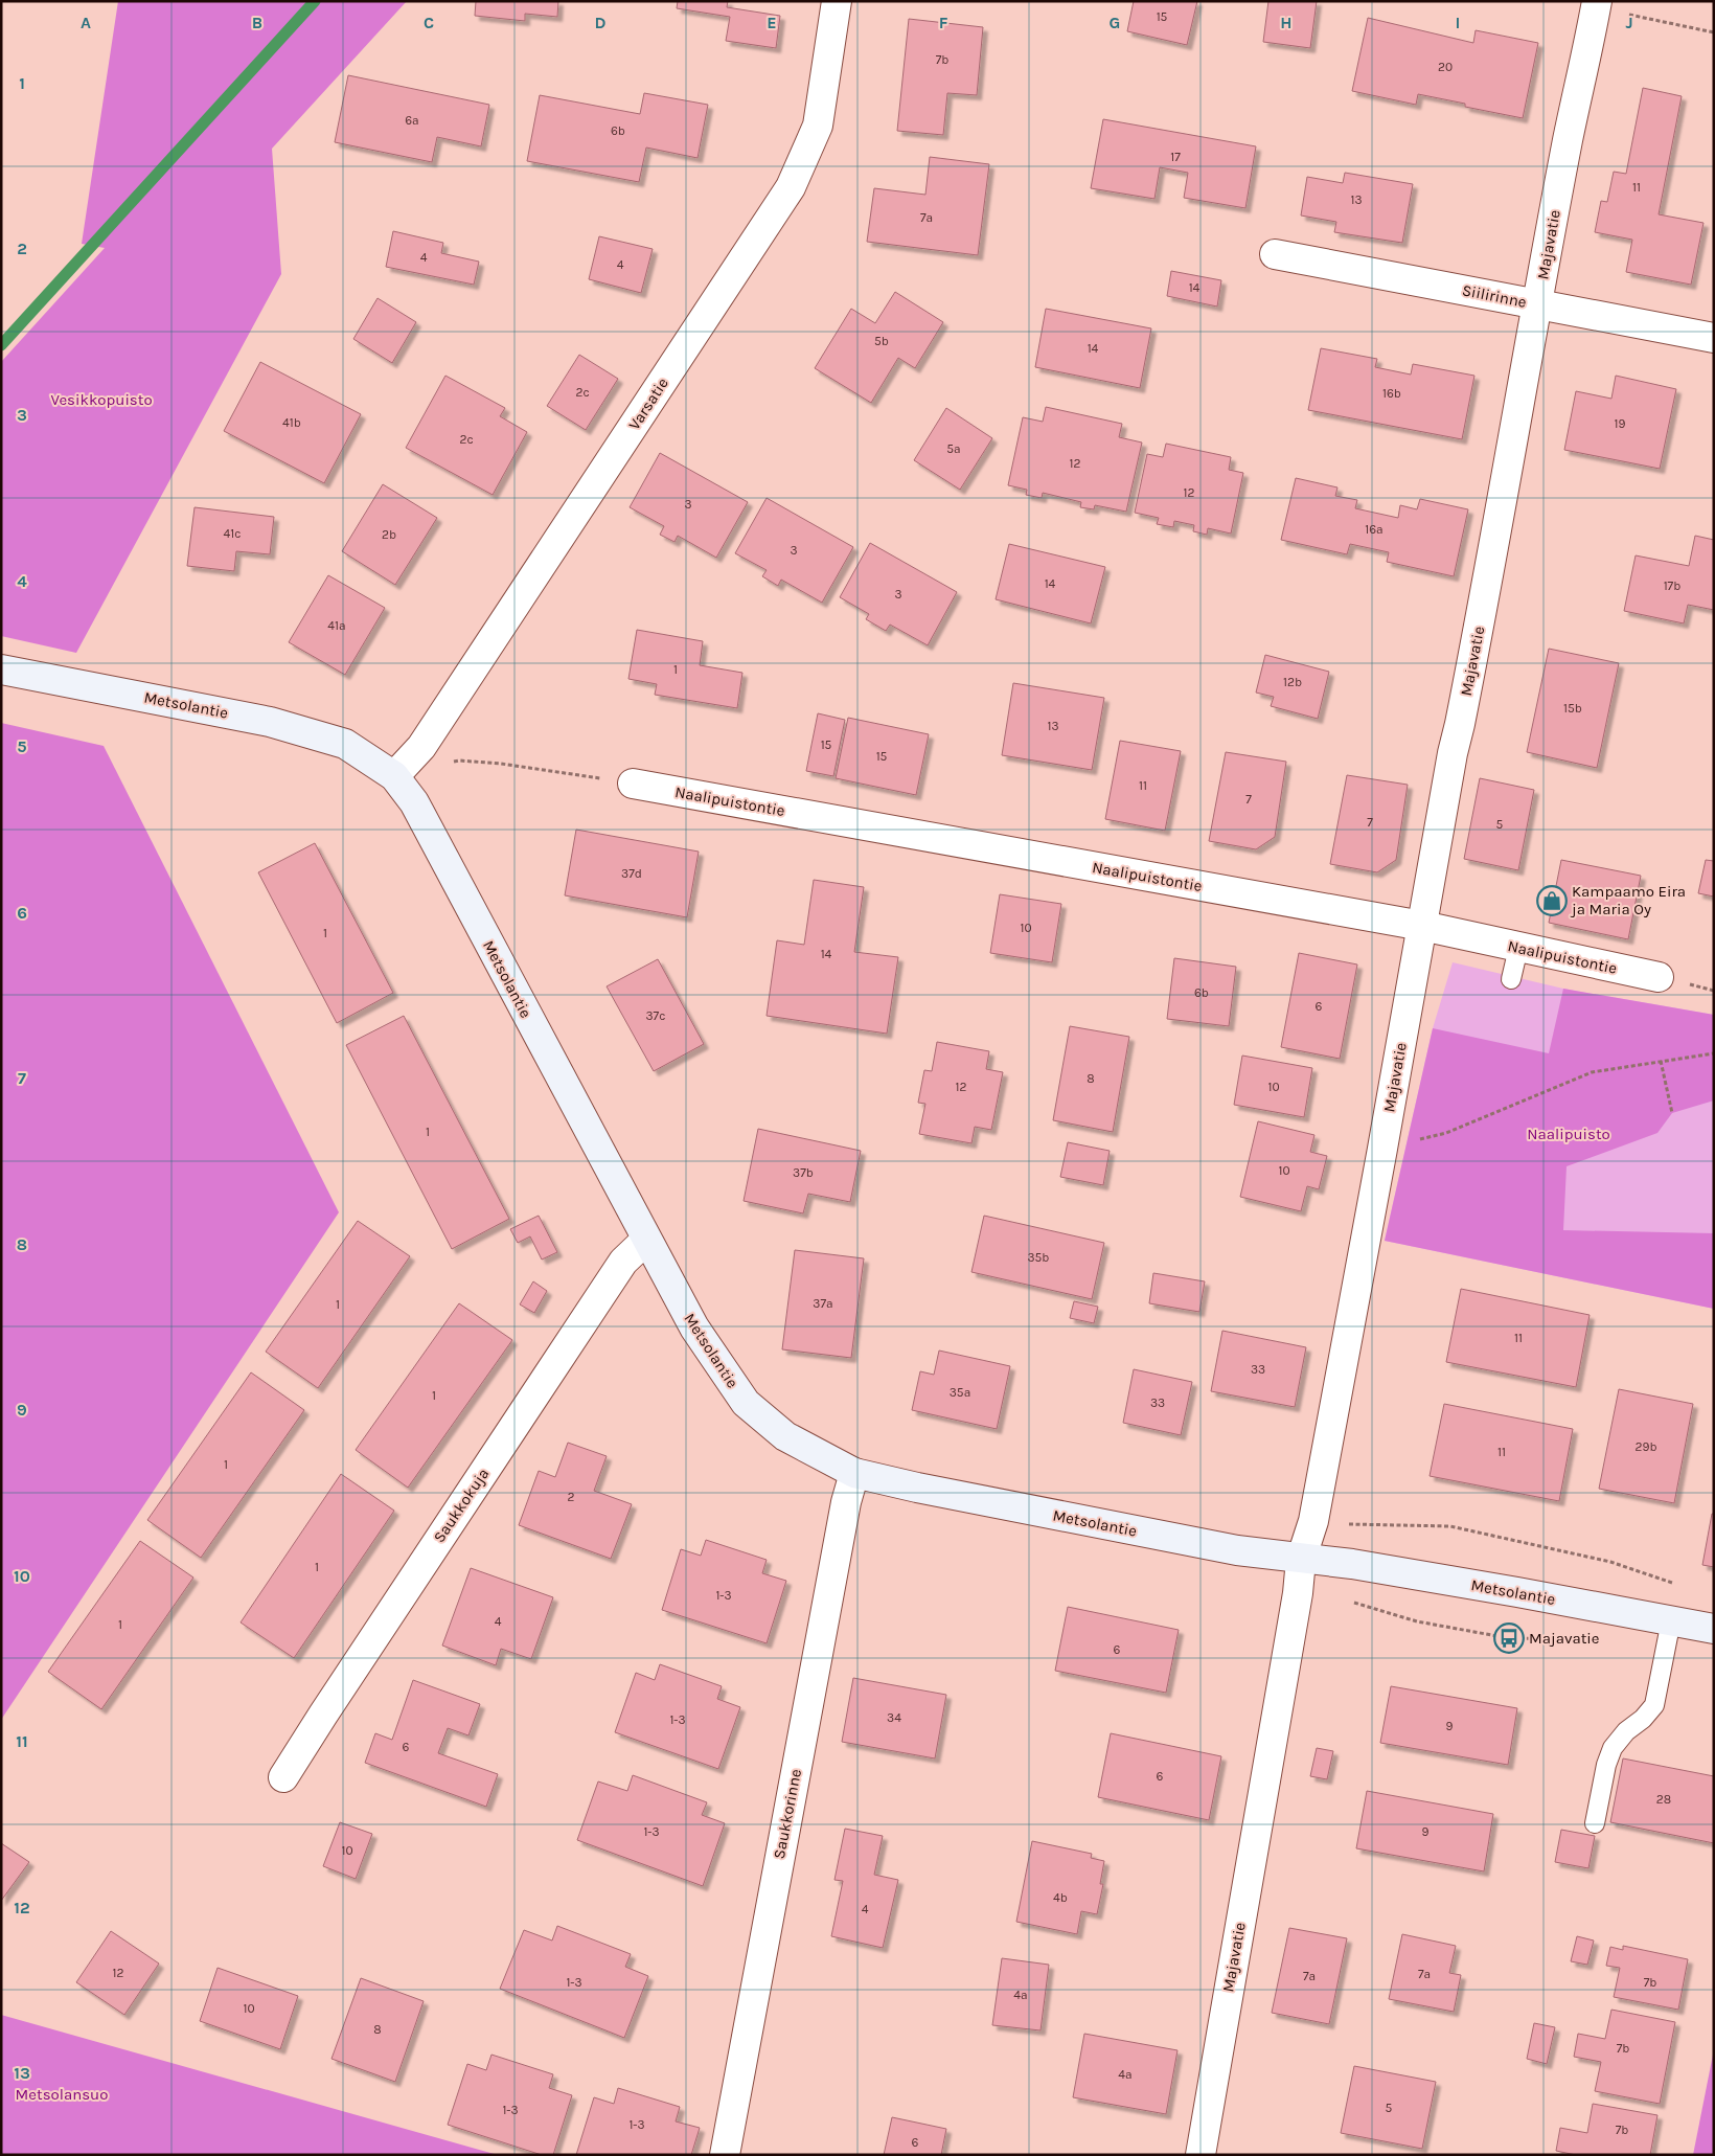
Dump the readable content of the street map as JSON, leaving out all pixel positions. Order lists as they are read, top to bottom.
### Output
{
  "streets": {
    "street": [
      "Majavatie",
      "Siilirinne",
      "Varsatie",
      "Metsolantie",
      "Naalipuistontie",
      "Saukkokuja",
      "Saukkorinne"
    ]
  },
  "crossings": [
    ["Majavatie", "Siilirinne"],
    ["Majavatie", "Metsolantie"],
    ["Majavatie", "Naalipuistontie"],
    ["Varsatie", "Metsolantie"],
    ["Metsolantie", "Saukkokuja"],
    ["Metsolantie", "Saukkorinne"]
  ],
  "parks": ["Vesikkopuisto", "Naalipuisto", "Metsolansuo"],
  "places": {
    "shop": ["Kampaamo Eira ja Maria Oy"],
    "bus stop": ["Majavatie"]
  },
  "house_numbers": [
    "15",
    "7b",
    "20",
    "6a",
    "6b",
    "17",
    "11",
    "13",
    "7a",
    "4",
    "4",
    "14",
    "5b",
    "14",
    "2c",
    "16b",
    "41b",
    "19",
    "2c",
    "5a",
    "12",
    "12",
    "3",
    "16a",
    "41c",
    "2b",
    "3",
    "14",
    "17b",
    "3",
    "41a",
    "1",
    "12b",
    "15b",
    "13",
    "15",
    "15",
    "11",
    "7",
    "7",
    "5",
    "37d",
    "10",
    "1",
    "14",
    "6b",
    "6",
    "37c",
    "8",
    "12",
    "10",
    "1",
    "10",
    "37b",
    "35b",
    "37a",
    "1",
    "11",
    "33",
    "35a",
    "1",
    "33",
    "29b",
    "11",
    "1",
    "2",
    "1",
    "1-3",
    "4",
    "1",
    "6",
    "34",
    "1-3",
    "9",
    "6",
    "6",
    "28",
    "1-3",
    "9",
    "10",
    "4b",
    "4",
    "12",
    "7a",
    "7a",
    "1-3",
    "7b",
    "4a",
    "10",
    "8",
    "7b",
    "4a",
    "5",
    "1-3",
    "1-3",
    "7b",
    "6"
  ],
  "grid": {
    "columns": [
      "A",
      "B",
      "C",
      "D",
      "E",
      "F",
      "G",
      "H",
      "I",
      "J"
    ],
    "rows": [
      "1",
      "2",
      "3",
      "4",
      "5",
      "6",
      "7",
      "8",
      "9",
      "10",
      "11",
      "12",
      "13"
    ]
  }
}
